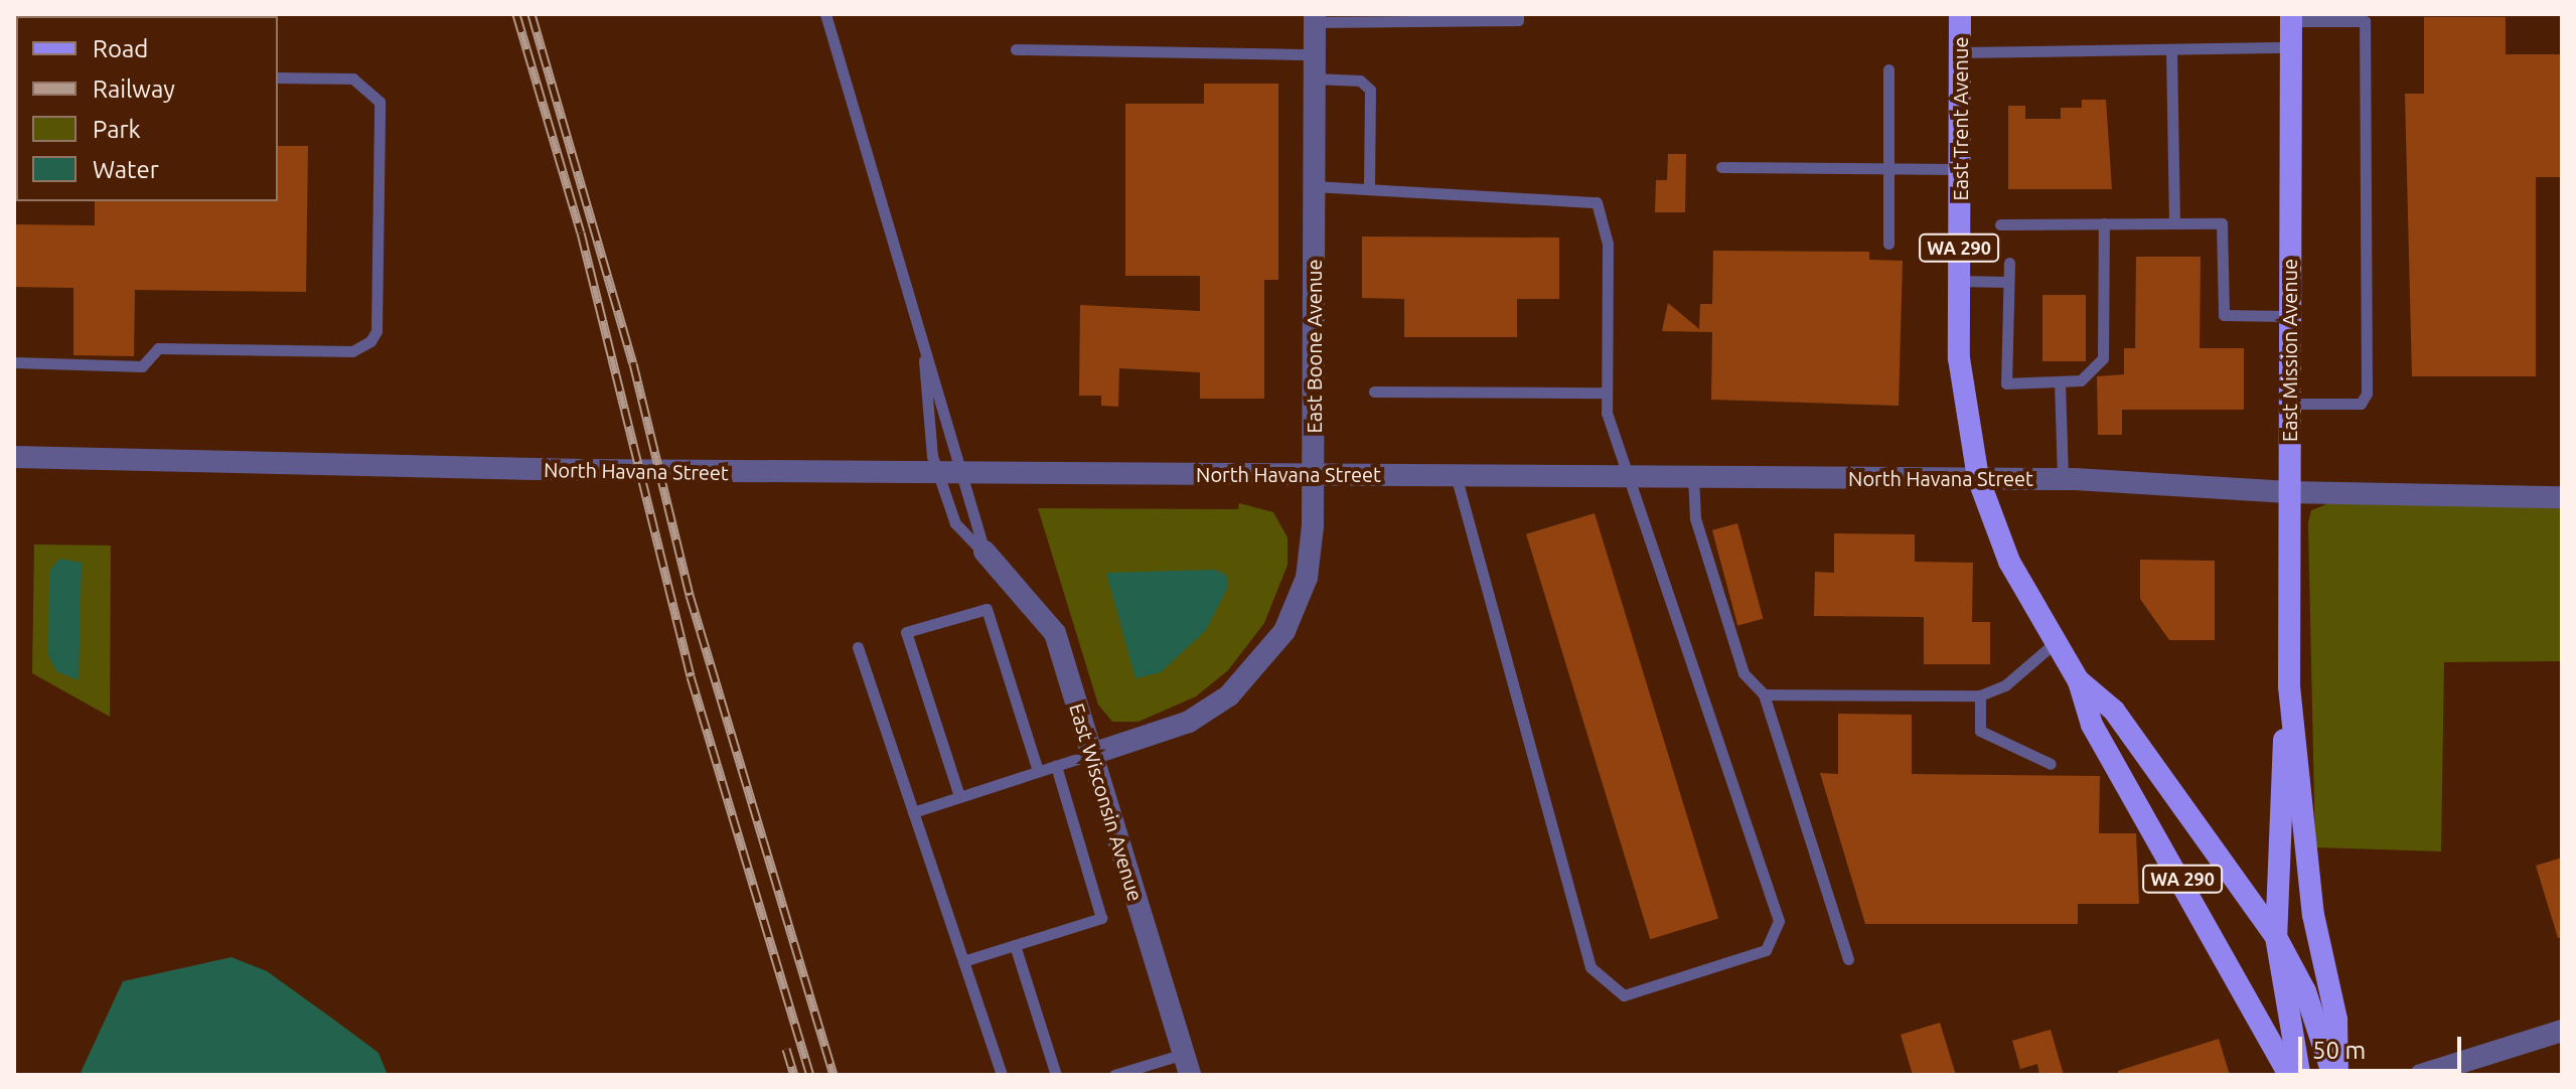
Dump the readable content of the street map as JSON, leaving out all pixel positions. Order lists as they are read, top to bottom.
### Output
{
  "streets": {
    "main road": ["East Trent Avenue", "WA 290", "East Mission Avenue"],
    "street": ["East Boone Avenue", "North Havana Street", "East Wisconsin Avenue"]
  },
  "crossings": [
    ["East Trent Avenue", "East Mission Avenue"],
    ["East Trent Avenue", "North Havana Street"],
    ["East Boone Avenue", "North Havana Street"],
    ["East Boone Avenue", "East Wisconsin Avenue"],
    ["East Mission Avenue", "North Havana Street"]
  ],
  "legend": [
    "Road",
    "Railway",
    "Park",
    "Water"
  ],
  "scale_bar": "50 m"
}
